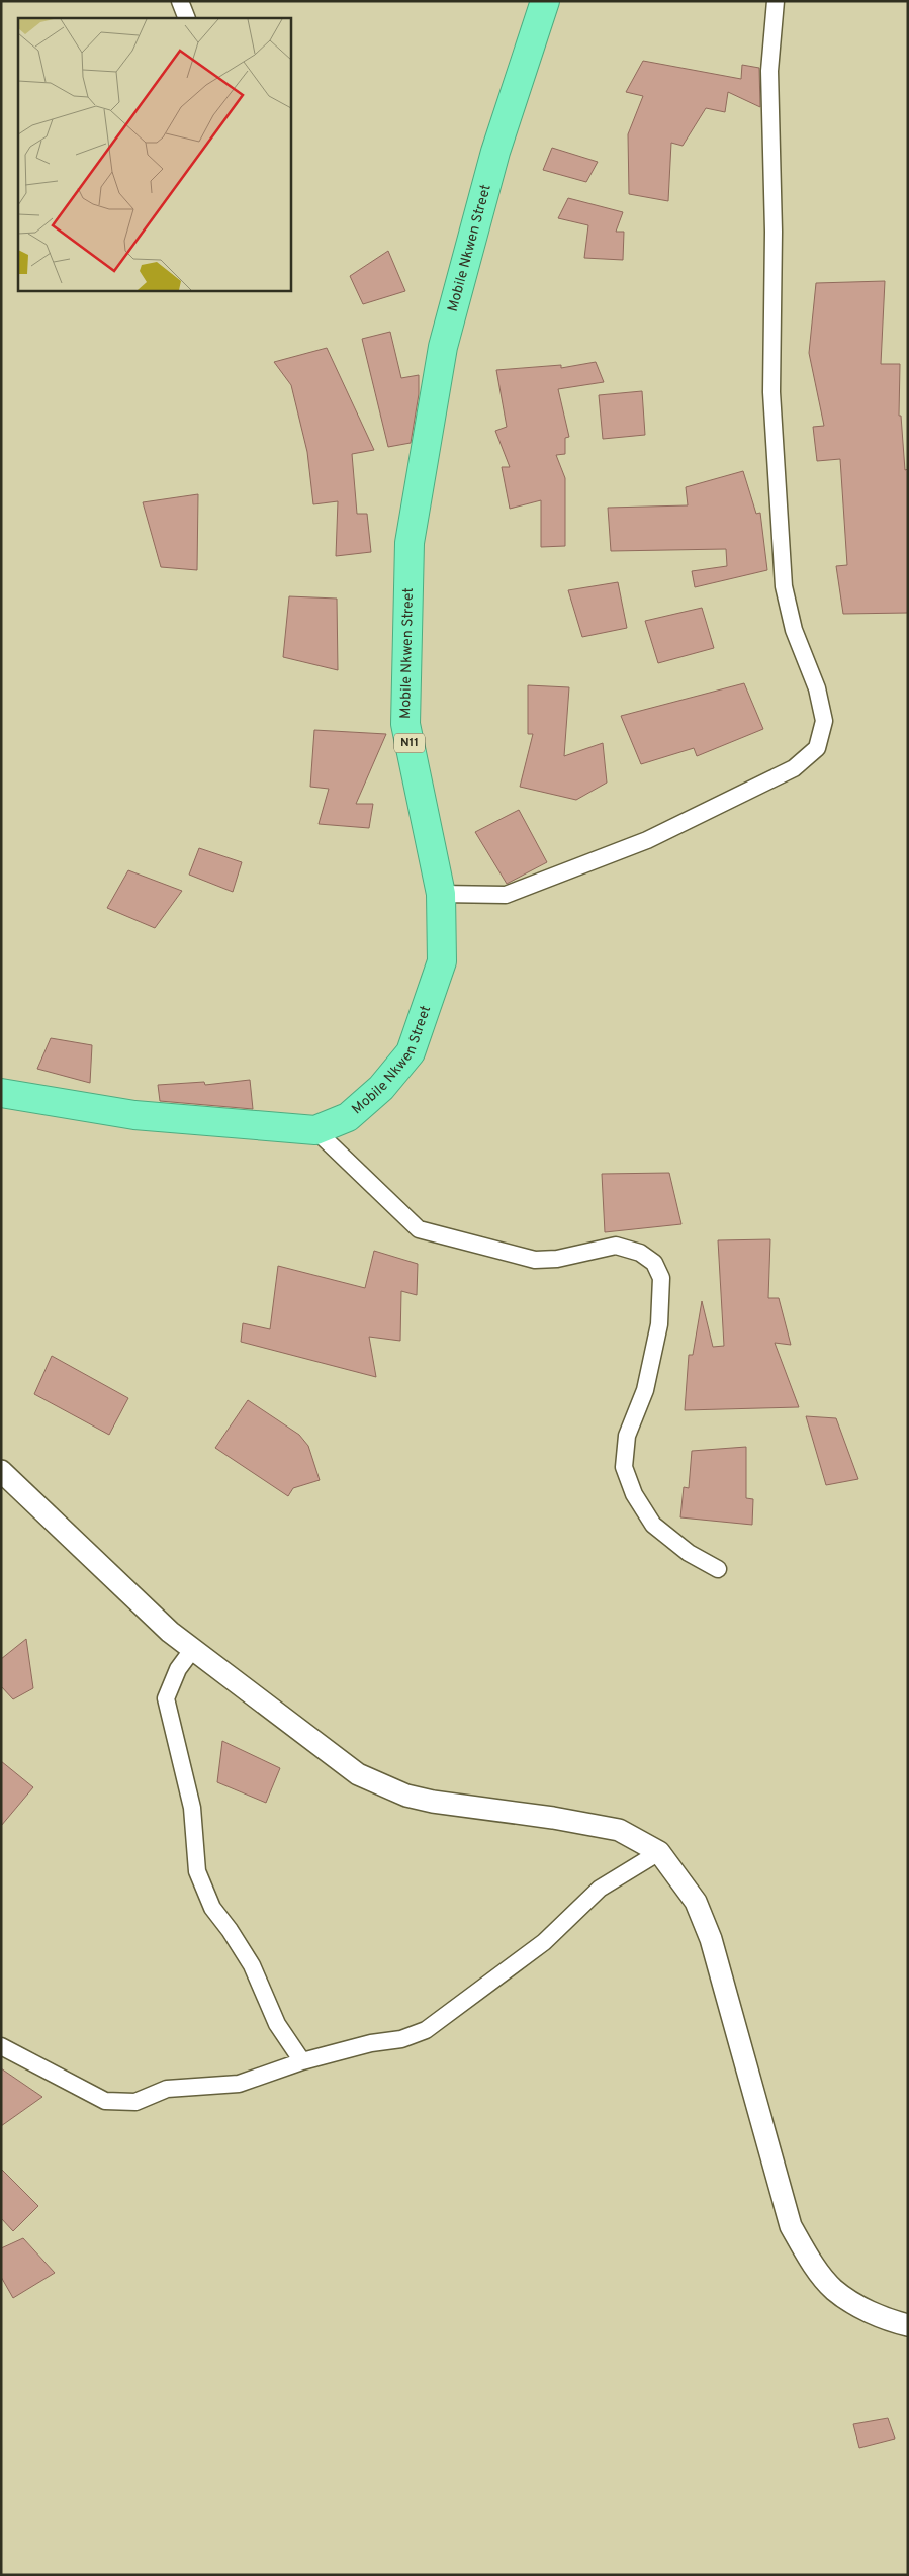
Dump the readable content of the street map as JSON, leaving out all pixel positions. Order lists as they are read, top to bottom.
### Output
{
  "streets": {
    "highway": ["Mobile Nkwen Street", "N11"]
  }
}
